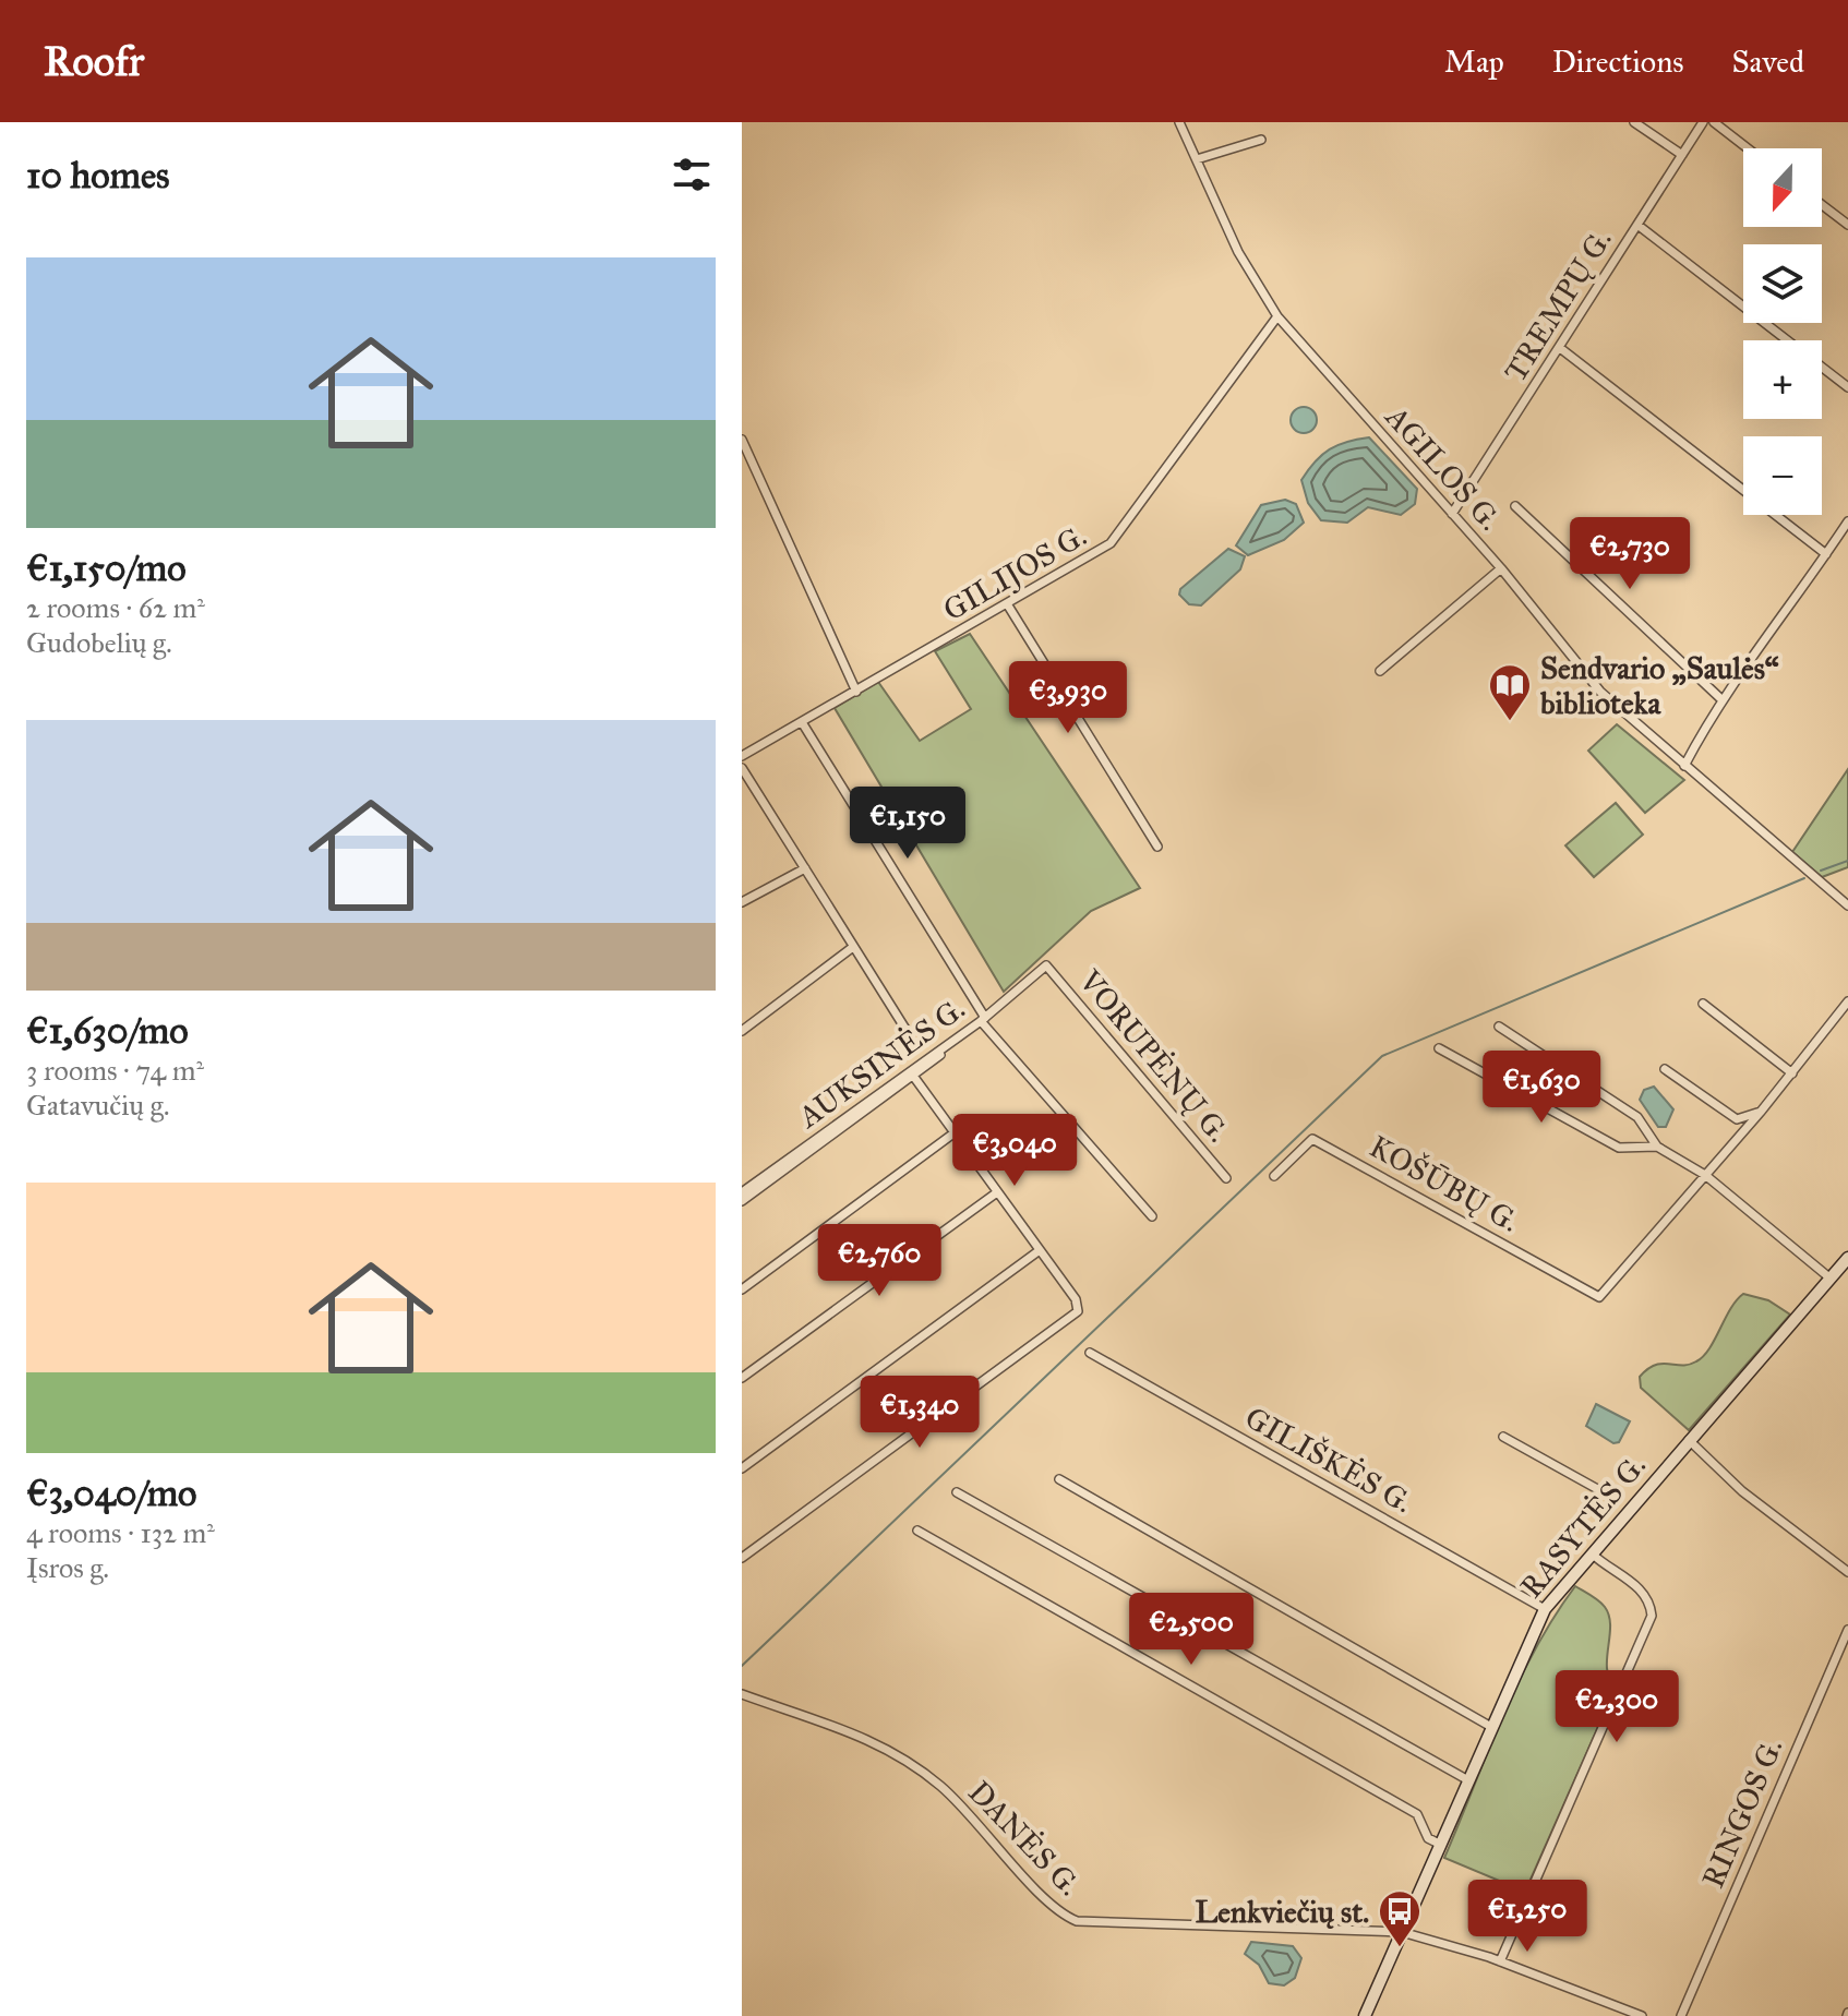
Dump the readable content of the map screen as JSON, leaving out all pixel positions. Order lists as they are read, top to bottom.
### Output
{
  "streets": {
    "main road": ["RASYTĖS G."],
    "street": [
      "TREMPŲ G.",
      "AGILOS G.",
      "GILIJOS G.",
      "VORUPĖNŲ G.",
      "AUKSINĖS G.",
      "KOŠŪBŲ G.",
      "GILIŠKĖS G.",
      "RINGOS G.",
      "DANĖS G."
    ]
  },
  "crossings": [
    ["TREMPŲ G.", "AGILOS G."],
    ["AGILOS G.", "GILIJOS G."],
    ["VORUPĖNŲ G.", "AUKSINĖS G."],
    ["GILIŠKĖS G.", "RASYTĖS G."],
    ["RASYTĖS G.", "DANĖS G."]
  ],
  "places": {
    "library": ["Sendvario „Saulės“ biblioteka"],
    "bus stop": ["Lenkviečių st."]
  },
  "north": "bottom",
  "page": {
    "header": "Roofr",
    "nav": ["Map", "Directions", "Saved"],
    "heading": "10 homes",
    "map_buttons": ["+", "−"],
    "list": [
      {
        "name": "€1,150/mo",
        "note": "2 rooms · 62 m² · Gudobelių g."
      },
      {
        "name": "€1,630/mo",
        "note": "3 rooms · 74 m² · Gatavučių g."
      },
      {
        "name": "€3,040/mo",
        "note": "4 rooms · 132 m² · Įsros g."
      }
    ],
    "price": [
      "€2,730",
      "€3,930",
      "€1,150",
      "€1,630",
      "€3,040",
      "€2,760",
      "€1,340",
      "€2,500",
      "€2,300",
      "€1,250"
    ]
  }
}
